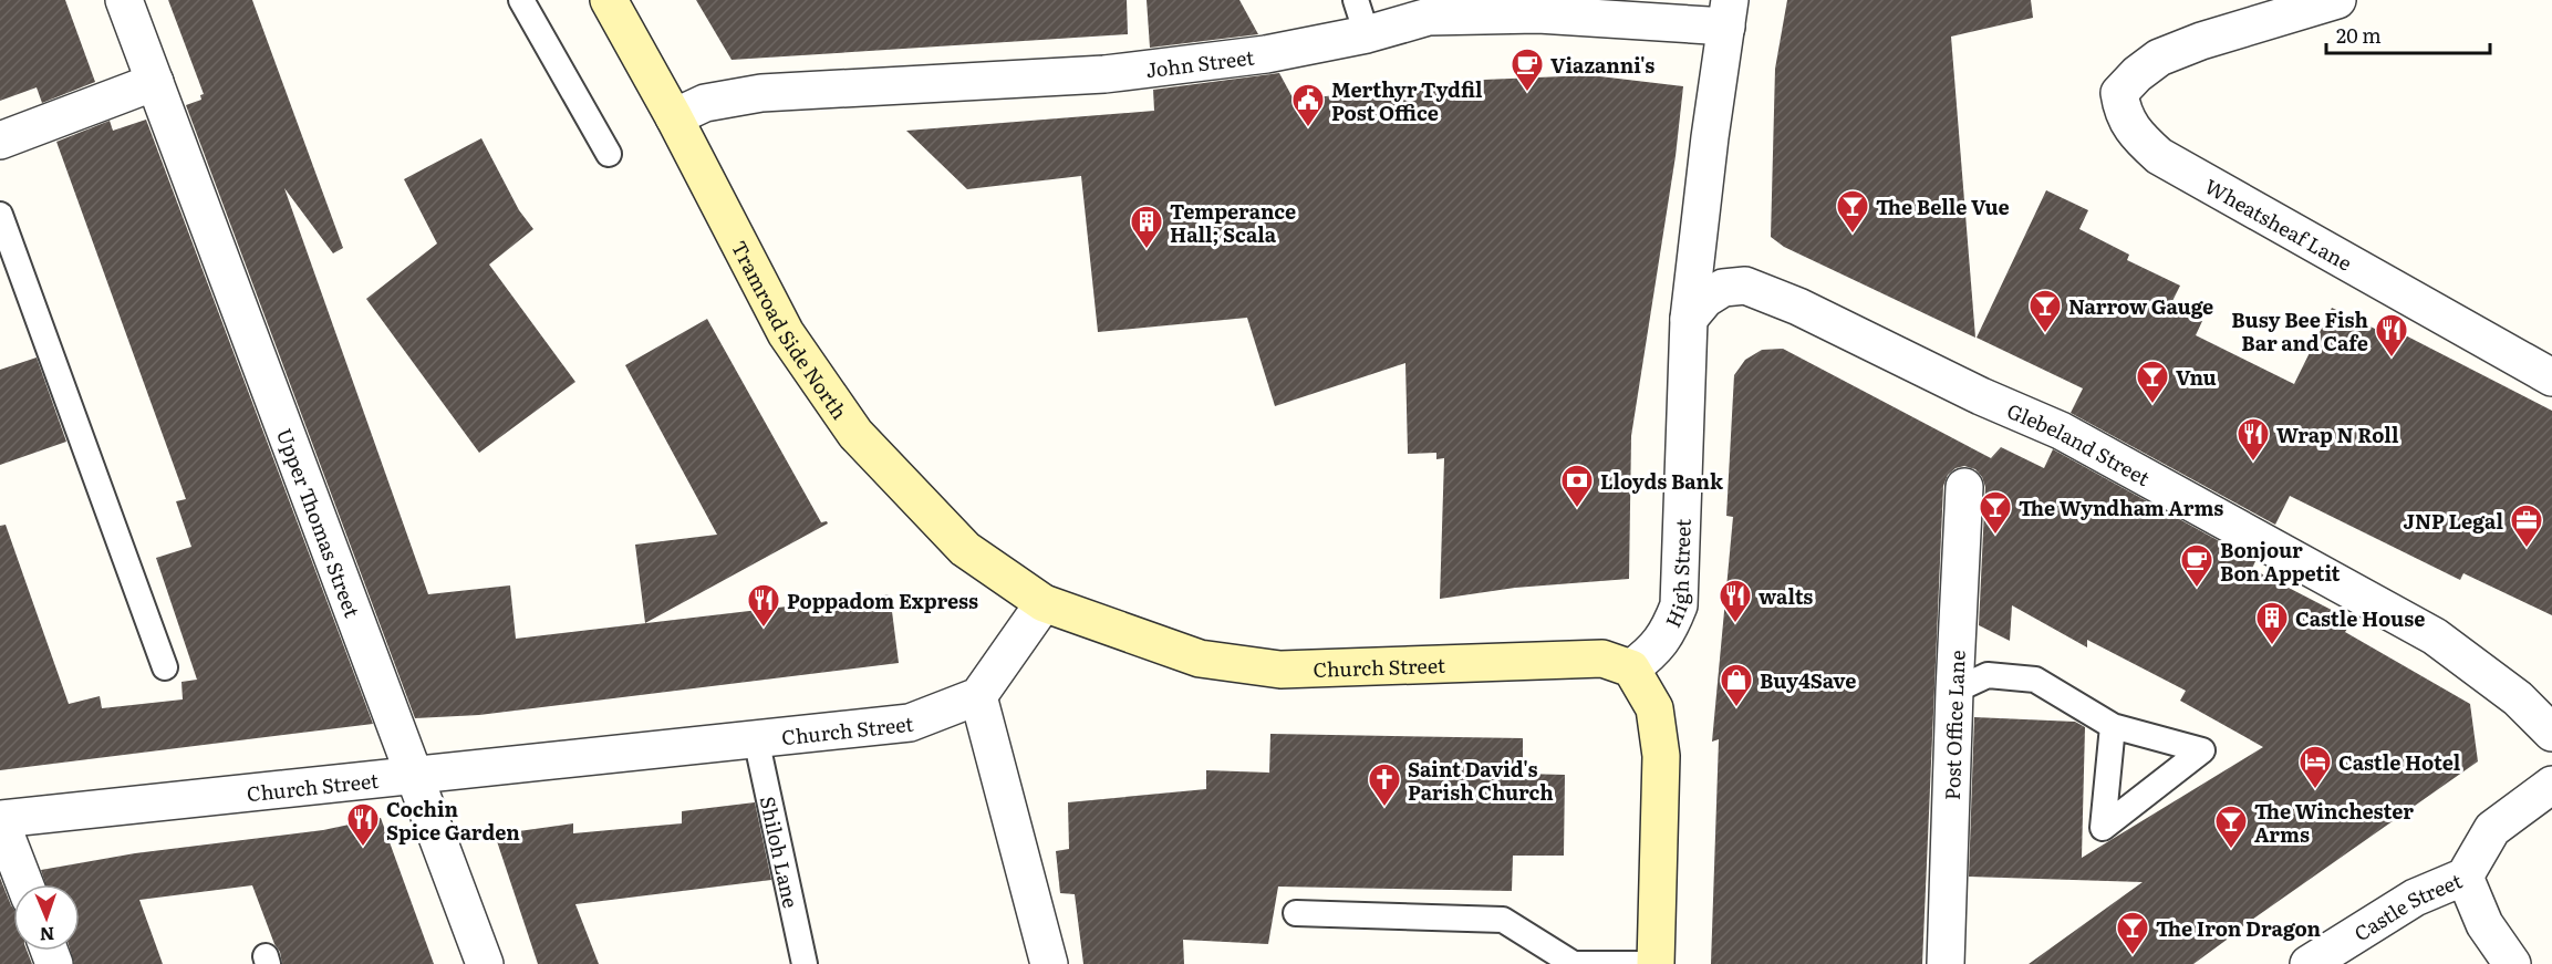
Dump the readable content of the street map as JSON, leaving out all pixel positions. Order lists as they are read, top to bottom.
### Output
{
  "streets": {
    "street": [
      "John Street",
      "Wheatsheaf Lane",
      "Tramroad Side North",
      "Glebeland Street",
      "Upper Thomas Street",
      "High Street",
      "Church Street",
      "Post Office Lane",
      "Castle Street"
    ],
    "lane": ["Shiloh Lane"]
  },
  "crossings": [
    ["John Street", "Tramroad Side North"],
    ["John Street", "High Street"],
    ["Tramroad Side North", "Church Street"],
    ["Glebeland Street", "High Street"],
    ["Upper Thomas Street", "Church Street"],
    ["High Street", "Church Street"],
    ["Church Street", "Shiloh Lane"]
  ],
  "places": {
    "cafe": ["Viazanni's", "Bonjour Bon Appetit"],
    "public building": ["Merthyr Tydfil Post Office"],
    "bar": [
      "The Belle Vue",
      "Narrow Gauge",
      "Vnu",
      "The Wyndham Arms",
      "The Winchester Arms",
      "The Iron Dragon"
    ],
    "building": ["Temperance Hall; Scala", "Castle House"],
    "restaurant": [
      "Busy Bee Fish Bar and Cafe",
      "Wrap N Roll",
      "walts",
      "Poppadom Express",
      "Cochin Spice Garden"
    ],
    "bank": ["Lloyds Bank"],
    "office": ["JNP Legal"],
    "shop": ["Buy4Save"],
    "hotel": ["Castle Hotel"],
    "church": ["Saint David's Parish Church"]
  },
  "scale_bar": "20 m",
  "north": "bottom"
}
